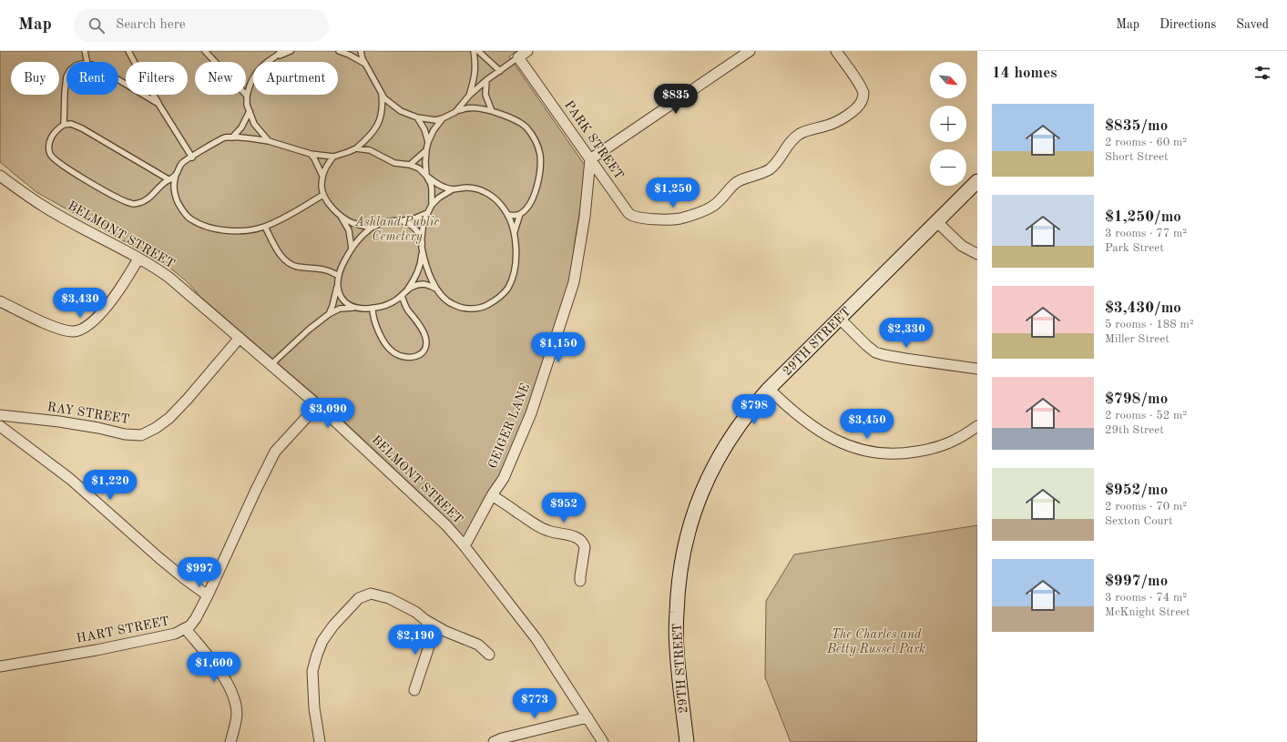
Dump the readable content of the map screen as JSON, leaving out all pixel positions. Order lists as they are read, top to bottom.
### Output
{
  "streets": {
    "street": [
      "PARK STREET",
      "BELMONT STREET",
      "29TH STREET",
      "RAY STREET",
      "GEIGER LANE",
      "HART STREET"
    ]
  },
  "crossings": [
    ["PARK STREET", "GEIGER LANE"],
    ["BELMONT STREET", "RAY STREET"],
    ["BELMONT STREET", "GEIGER LANE"],
    ["BELMONT STREET", "HART STREET"]
  ],
  "parks": ["Ashland Public Cemetery", "The Charles and Betty Russel Park"],
  "north": "bottom right",
  "page": {
    "header": "Map",
    "search": "Search here",
    "nav": ["Map", "Directions", "Saved"],
    "heading": "14 homes",
    "map_buttons": ["+", "−"],
    "chip": [
      "Buy",
      "Rent",
      "Filters",
      "New",
      "Apartment"
    ],
    "price": [
      "$835",
      "$1,250",
      "$3,430",
      "$2,330",
      "$1,150",
      "$798",
      "$3,090",
      "$3,450",
      "$1,220",
      "$952",
      "$997",
      "$2,190",
      "$1,600",
      "$773"
    ],
    "list": [
      {
        "name": "$835/mo",
        "note": "2 rooms · 60 m² · Short Street"
      },
      {
        "name": "$1,250/mo",
        "note": "3 rooms · 77 m² · Park Street"
      },
      {
        "name": "$3,430/mo",
        "note": "5 rooms · 188 m² · Miller Street"
      },
      {
        "name": "$798/mo",
        "note": "2 rooms · 52 m² · 29th Street"
      },
      {
        "name": "$952/mo",
        "note": "2 rooms · 70 m² · Sexton Court"
      },
      {
        "name": "$997/mo",
        "note": "3 rooms · 74 m² · McKnight Street"
      }
    ]
  }
}
